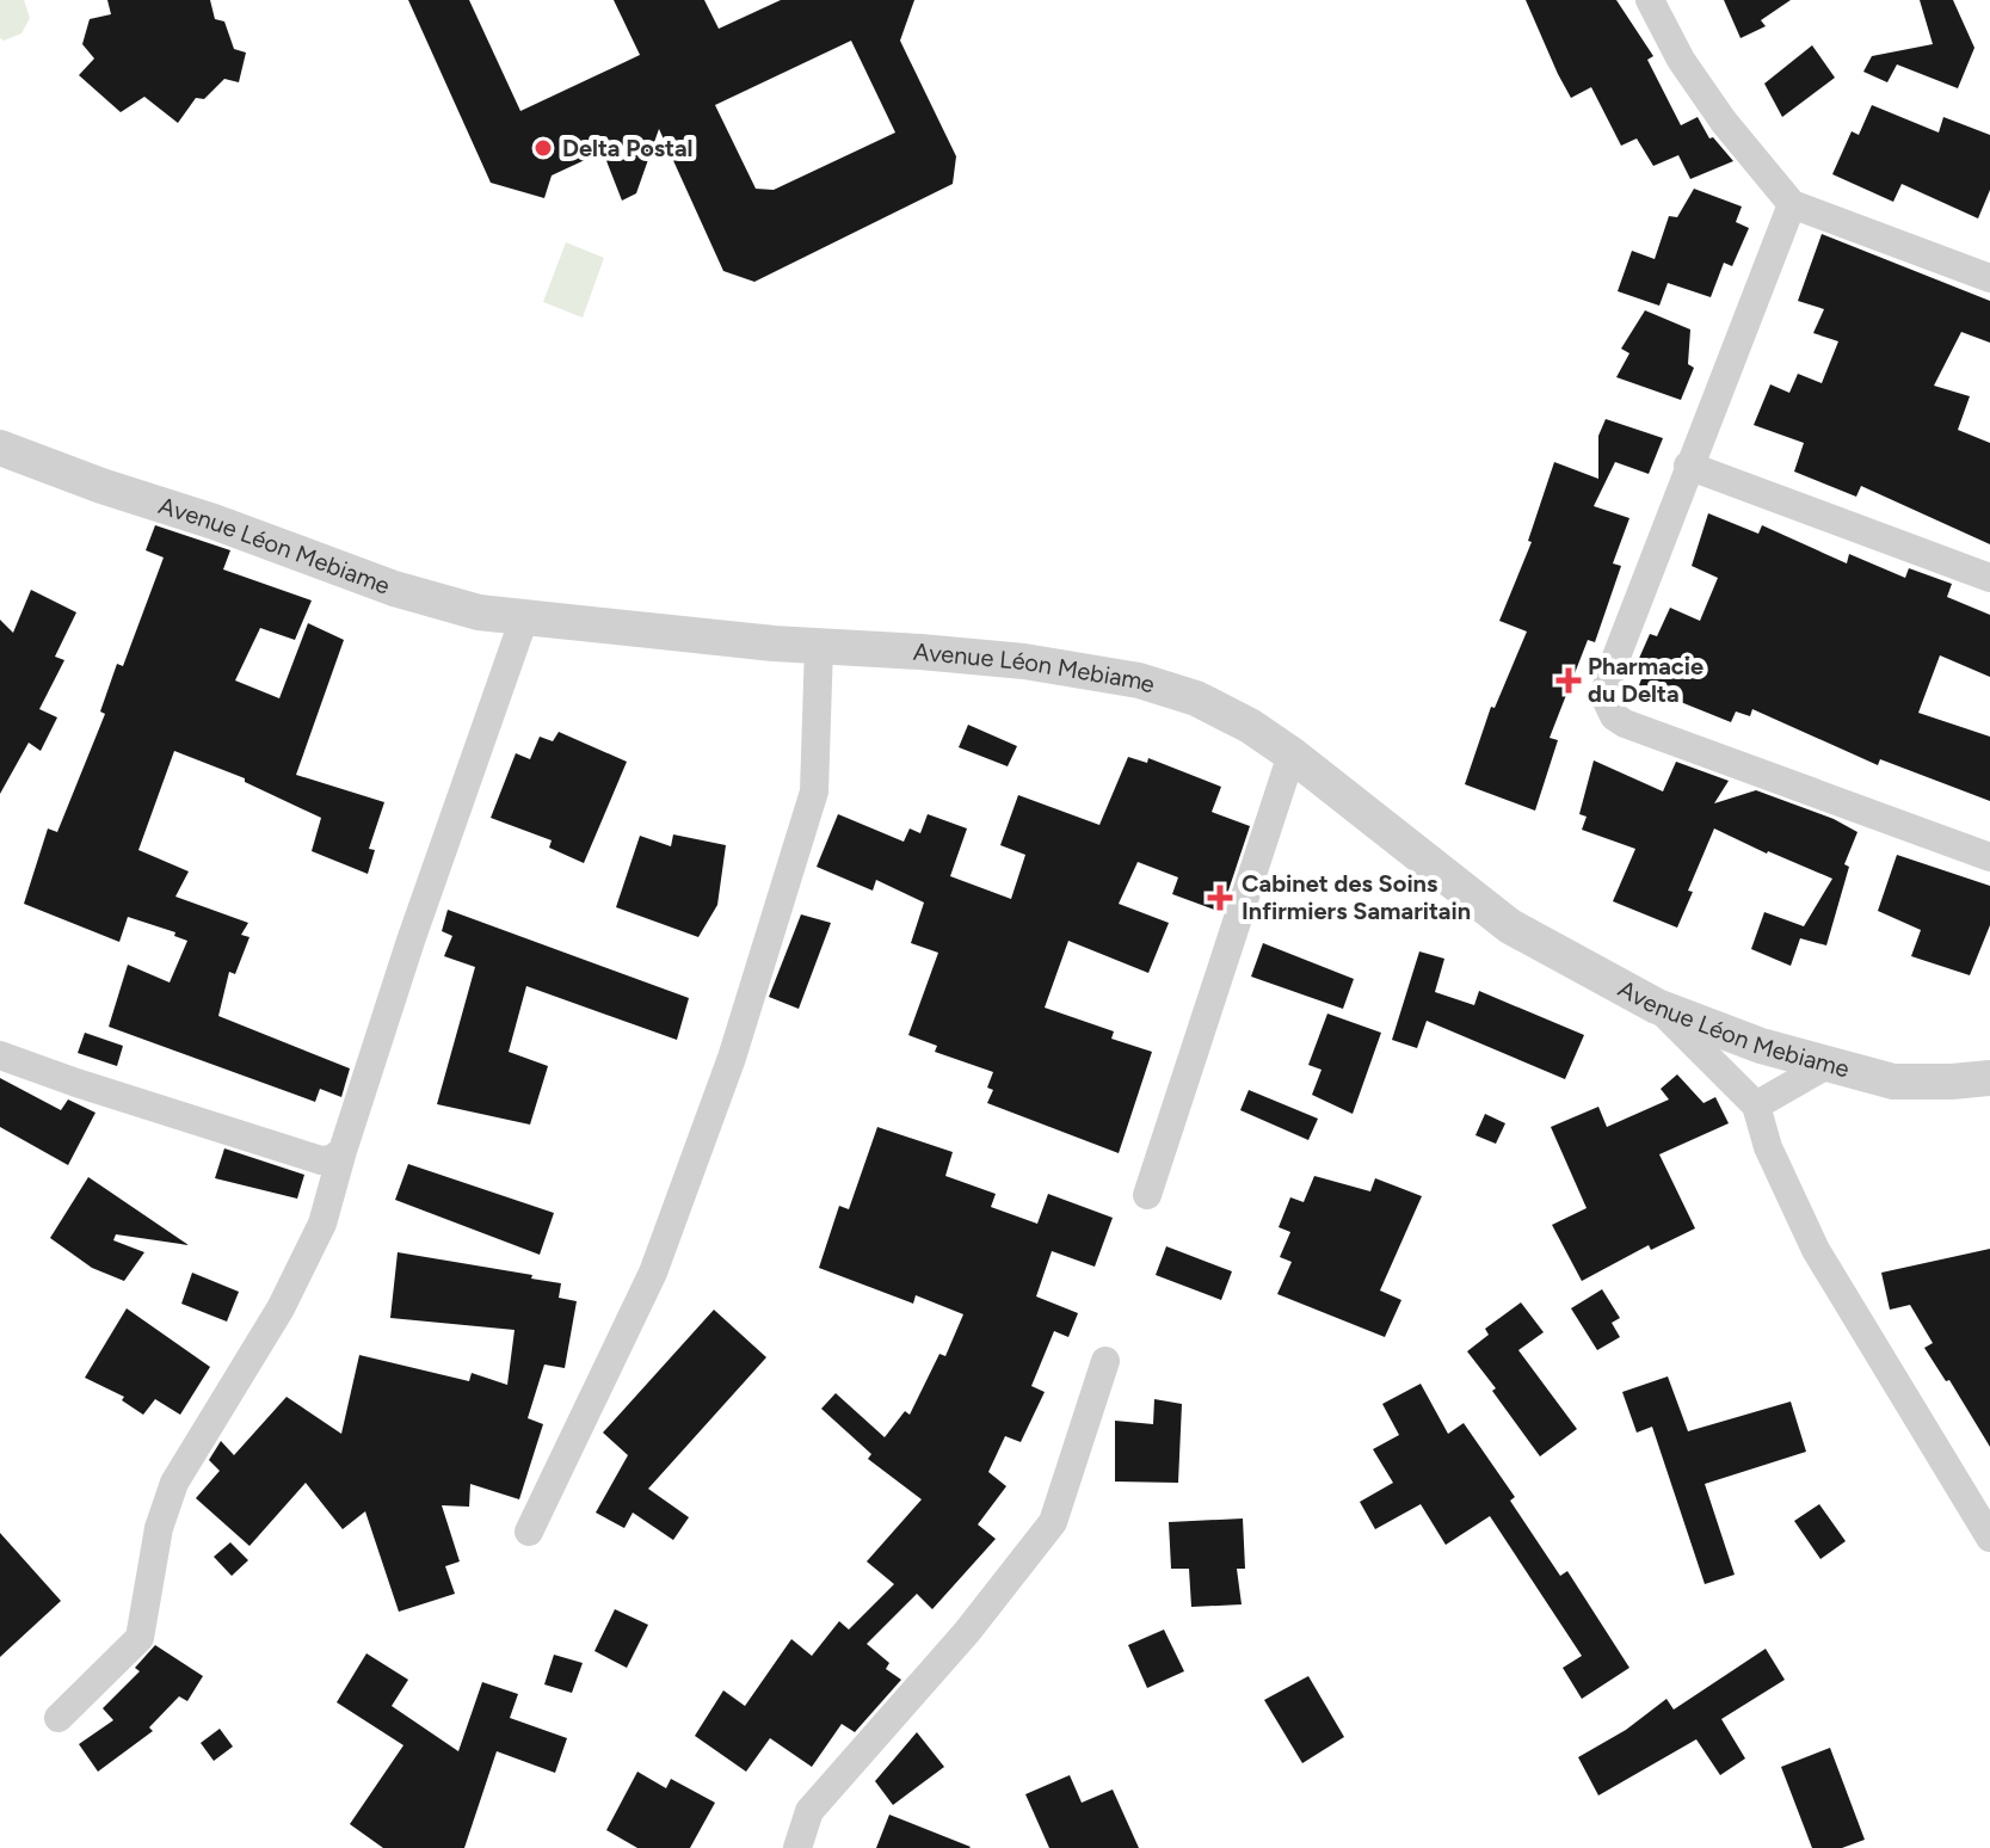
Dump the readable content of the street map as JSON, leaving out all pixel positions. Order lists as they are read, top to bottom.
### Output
{
  "streets": {
    "street": ["Avenue Léon Mebiame"]
  },
  "places": {
    "other": ["Delta Postal"],
    "health": ["Pharmacie du Delta", "Cabinet des Soins Infirmiers Samaritain"]
  }
}
